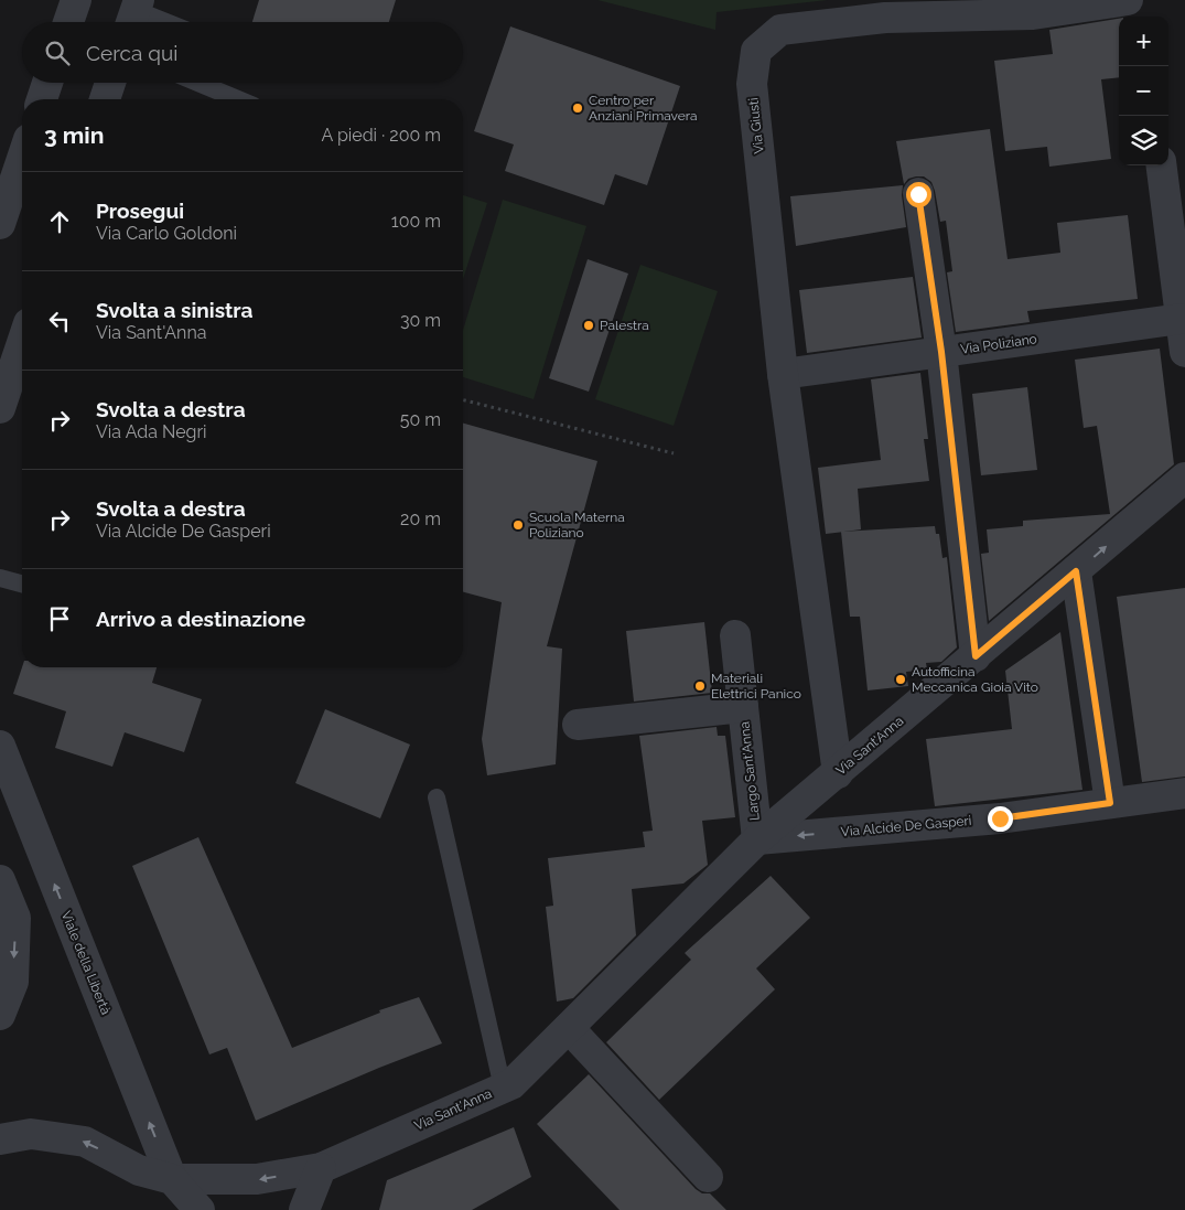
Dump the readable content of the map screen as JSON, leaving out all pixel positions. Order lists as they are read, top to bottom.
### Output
{
  "streets": {
    "street": [
      "Via Giusti",
      "Via Poliziano",
      "Via Sant'Anna",
      "Largo Sant'Anna",
      "Via Alcide De Gasperi",
      "Viale della Libertà"
    ]
  },
  "crossings": [
    ["Via Giusti", "Via Poliziano"],
    ["Via Giusti", "Via Sant'Anna"],
    ["Via Sant'Anna", "Largo Sant'Anna"],
    ["Via Sant'Anna", "Via Alcide De Gasperi"],
    ["Via Sant'Anna", "Viale della Libertà"],
    ["Largo Sant'Anna", "Via Alcide De Gasperi"]
  ],
  "one_way": ["Via Alcide De Gasperi", "Viale della Libertà"],
  "places": [
    "Centro per Anziani Primavera",
    "Palestra",
    "Scuola Materna Poliziano",
    "Autofficina Meccanica Gioia Vito",
    "Materiali Elettrici Panico"
  ],
  "page": {
    "map_buttons": ["+", "−"],
    "search": "Cerca qui",
    "heading": ["3 min", "A piedi · 200 m"],
    "list": [
      ["Prosegui", "Via Carlo Goldoni", "100 m"],
      ["Svolta a sinistra", "Via Sant'Anna", "30 m"],
      ["Svolta a destra", "Via Ada Negri", "50 m"],
      ["Svolta a destra", "Via Alcide De Gasperi", "20 m"],
      "Arrivo a destinazione"
    ]
  }
}
